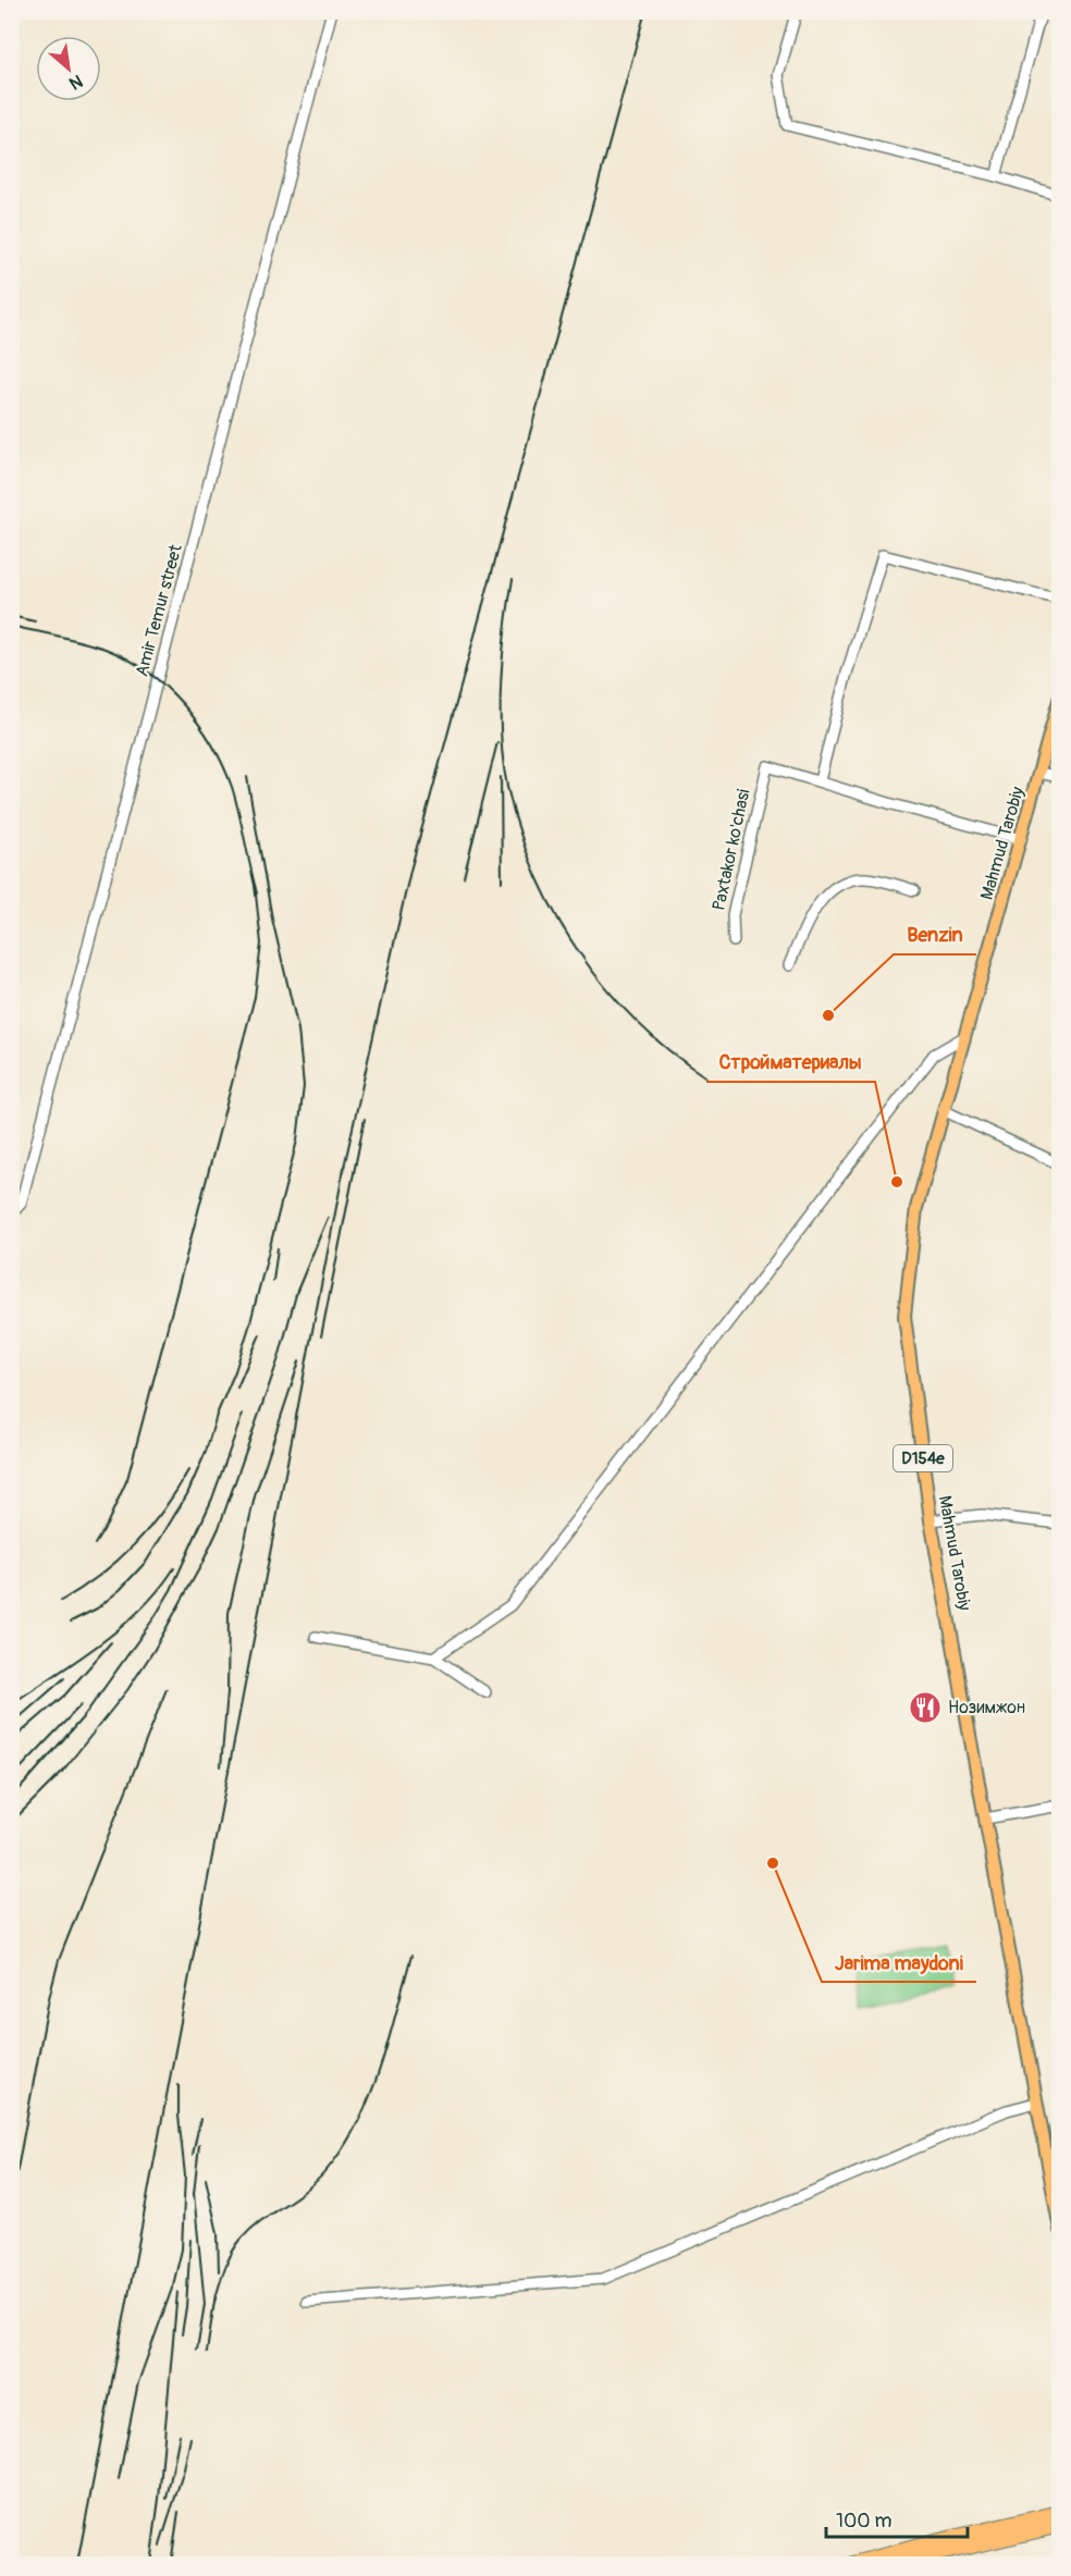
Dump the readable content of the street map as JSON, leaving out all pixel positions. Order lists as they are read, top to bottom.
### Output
{
  "streets": {
    "main road": ["Mahmud Tarobiy", "D154e"],
    "street": ["Amir Temur street", "Paxtakor ko'chasi"]
  },
  "places": {
    "other": ["Benzin", "Стройматериалы", "Jarima maydoni"],
    "restaurant": ["Нозимжон"]
  },
  "scale_bar": "100 m",
  "north": "bottom right"
}
